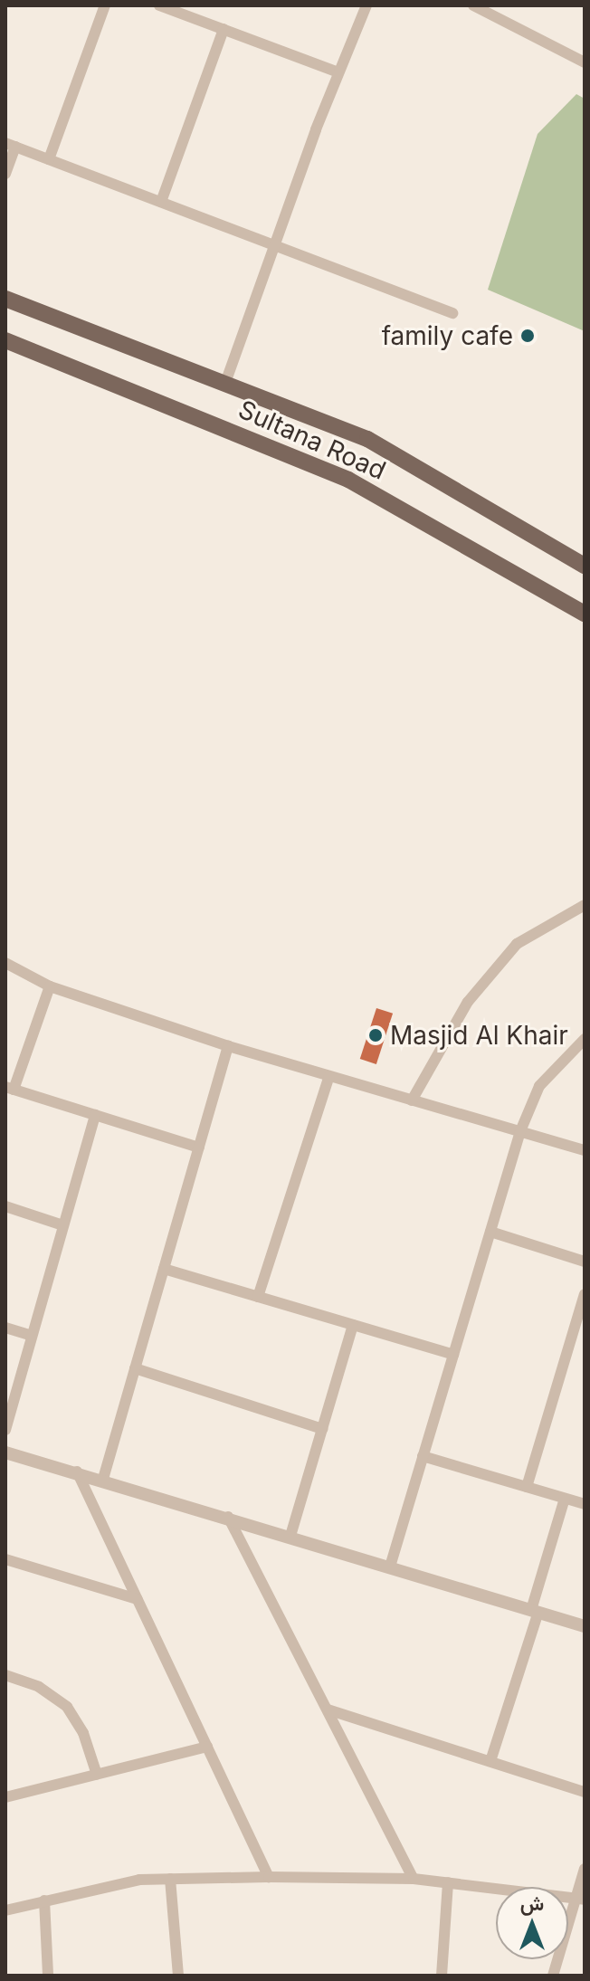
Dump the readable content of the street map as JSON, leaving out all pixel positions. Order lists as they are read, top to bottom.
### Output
{
  "streets": {
    "main road": ["Sultana Road"]
  },
  "places": ["family cafe", "Masjid Al Khair"],
  "north": "top"
}
